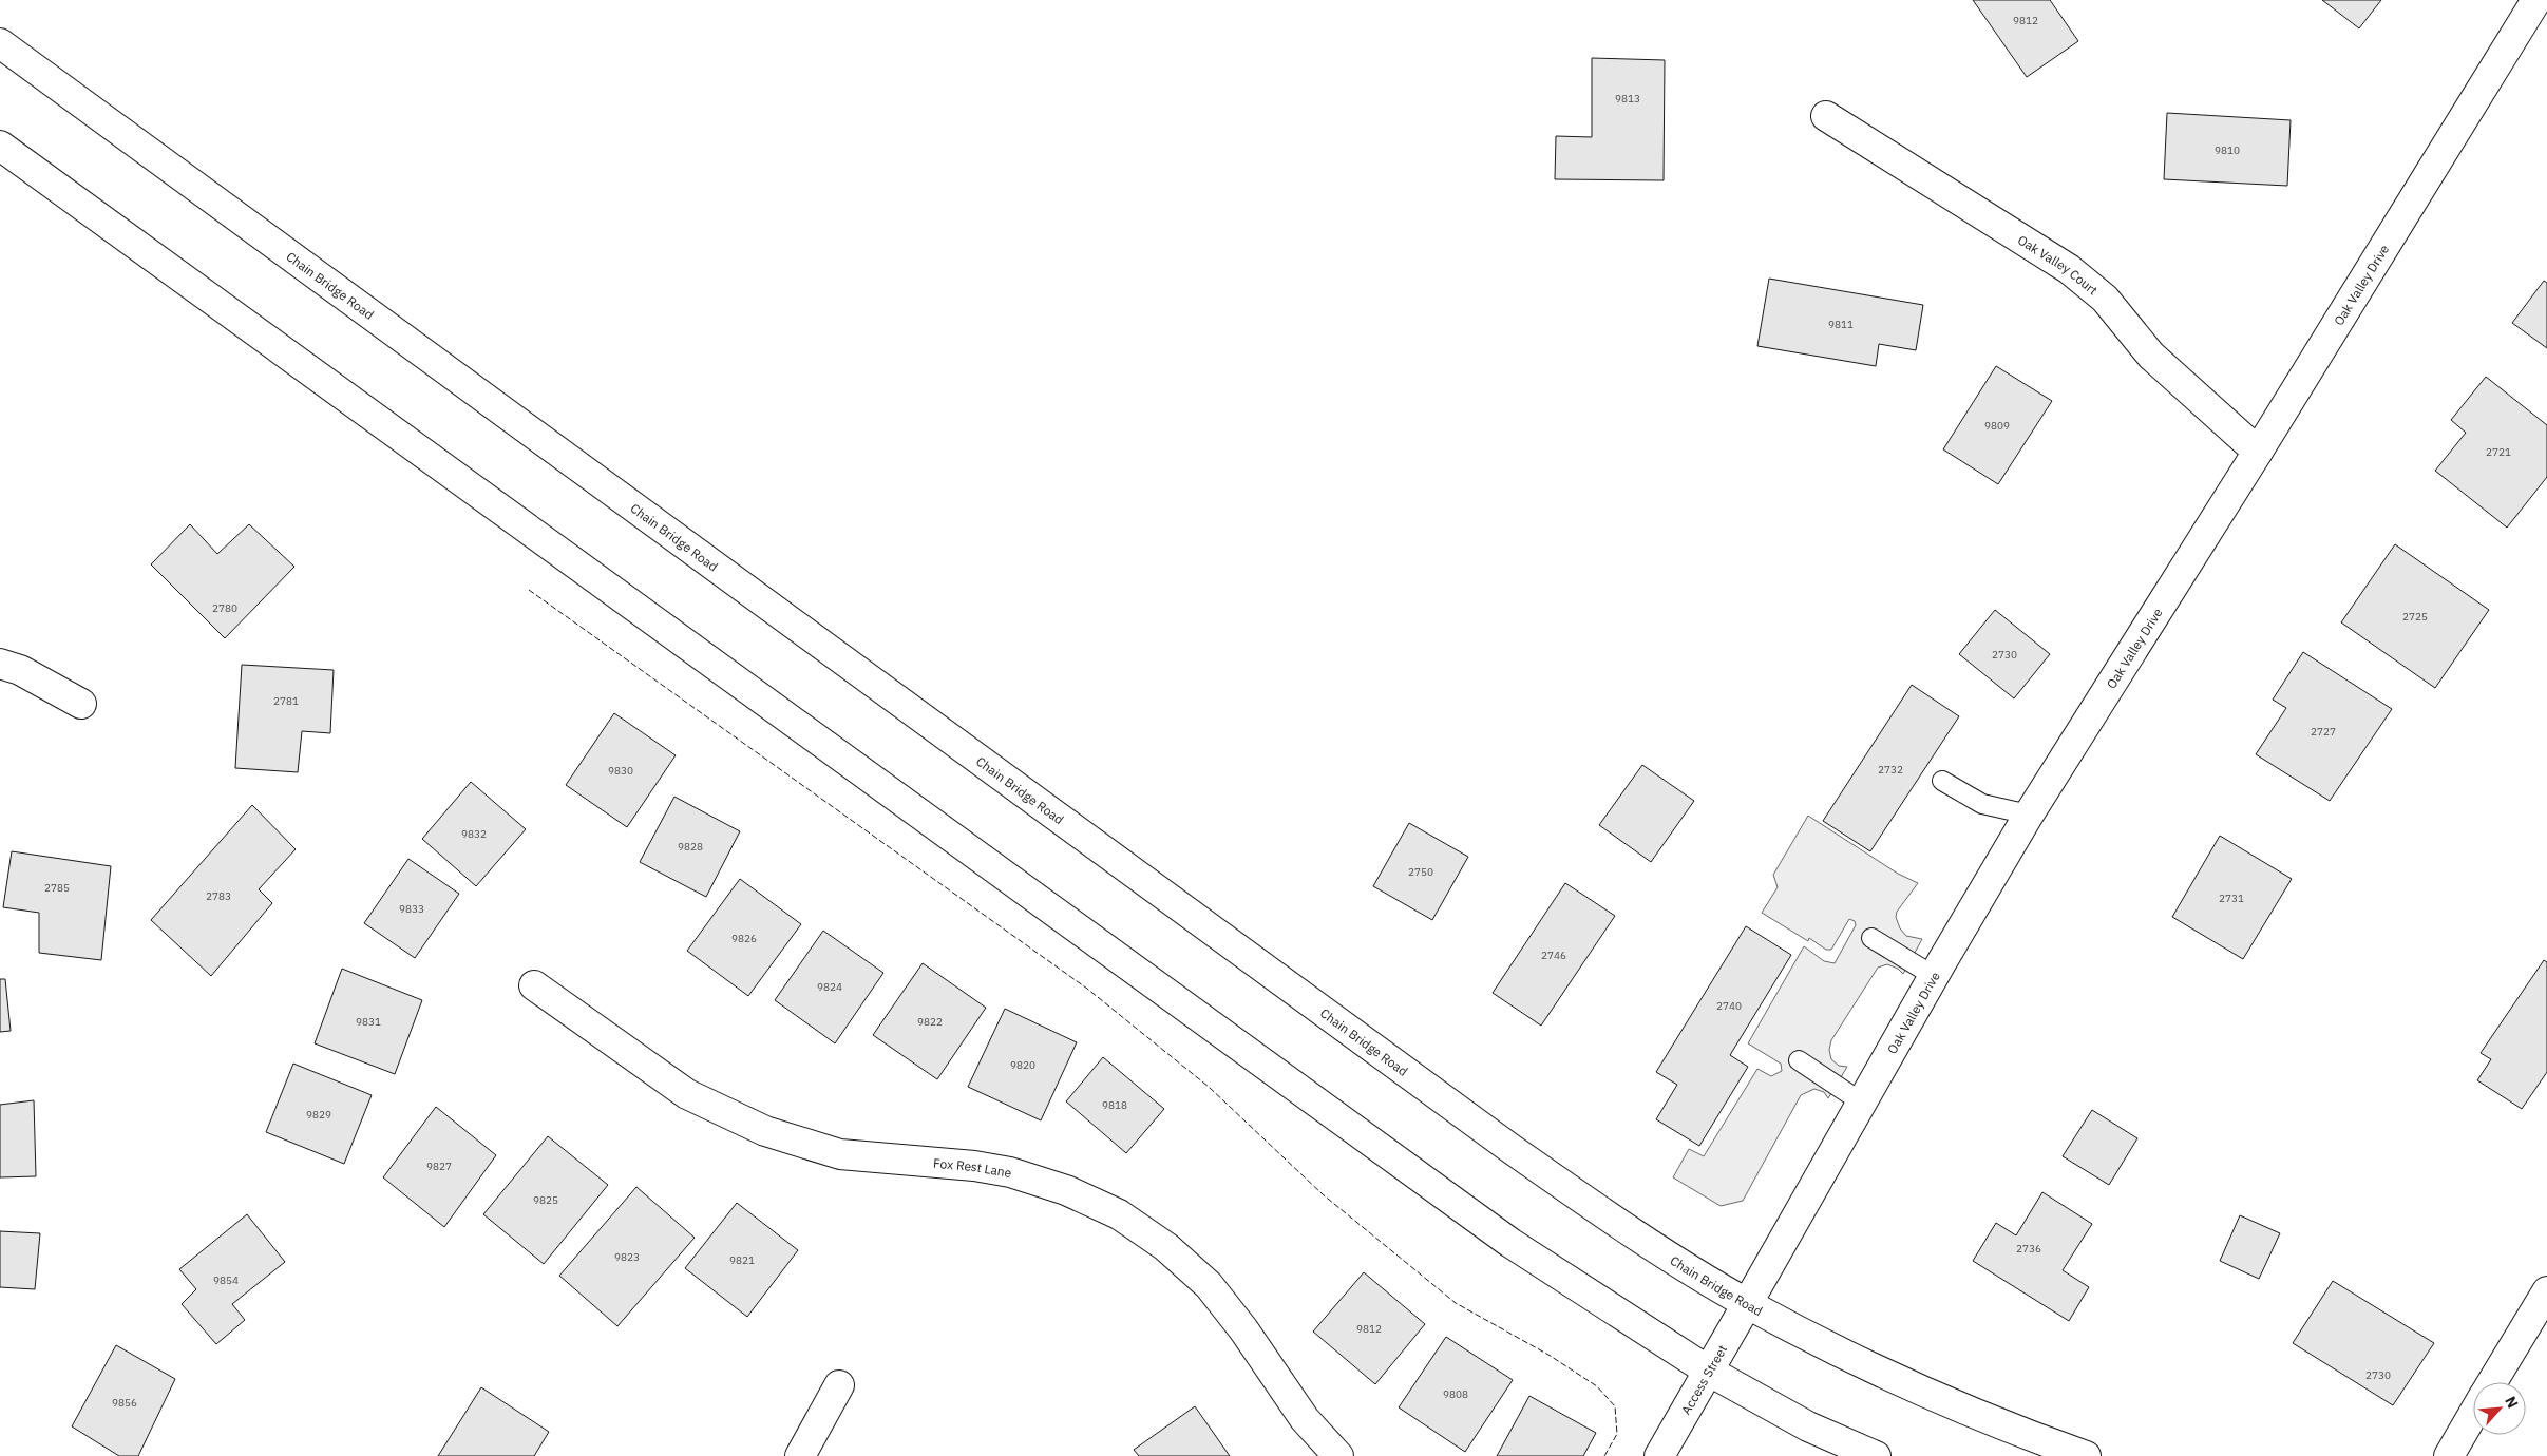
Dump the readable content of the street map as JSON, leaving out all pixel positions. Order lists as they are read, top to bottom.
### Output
{
  "streets": {
    "main road": [
      "Oak Valley Court",
      "Chain Bridge Road",
      "Oak Valley Drive",
      "Fox Rest Lane",
      "Access Street"
    ]
  },
  "crossings": [
    ["Oak Valley Court", "Oak Valley Drive"],
    ["Chain Bridge Road", "Oak Valley Drive"],
    ["Chain Bridge Road", "Access Street"],
    ["Oak Valley Drive", "Access Street"]
  ],
  "house_numbers": [
    "9812",
    "9813",
    "9810",
    "9811",
    "9809",
    "2721",
    "2780",
    "2725",
    "2730",
    "2781",
    "2727",
    "2732",
    "9830",
    "9832",
    "9828",
    "2750",
    "2785",
    "2783",
    "2731",
    "9833",
    "9826",
    "2746",
    "9824",
    "2740",
    "9831",
    "9822",
    "9820",
    "9818",
    "9829",
    "9827",
    "9825",
    "2736",
    "9823",
    "9821",
    "9854",
    "9812",
    "2730",
    "9808",
    "9856"
  ],
  "north": "top right"
}
